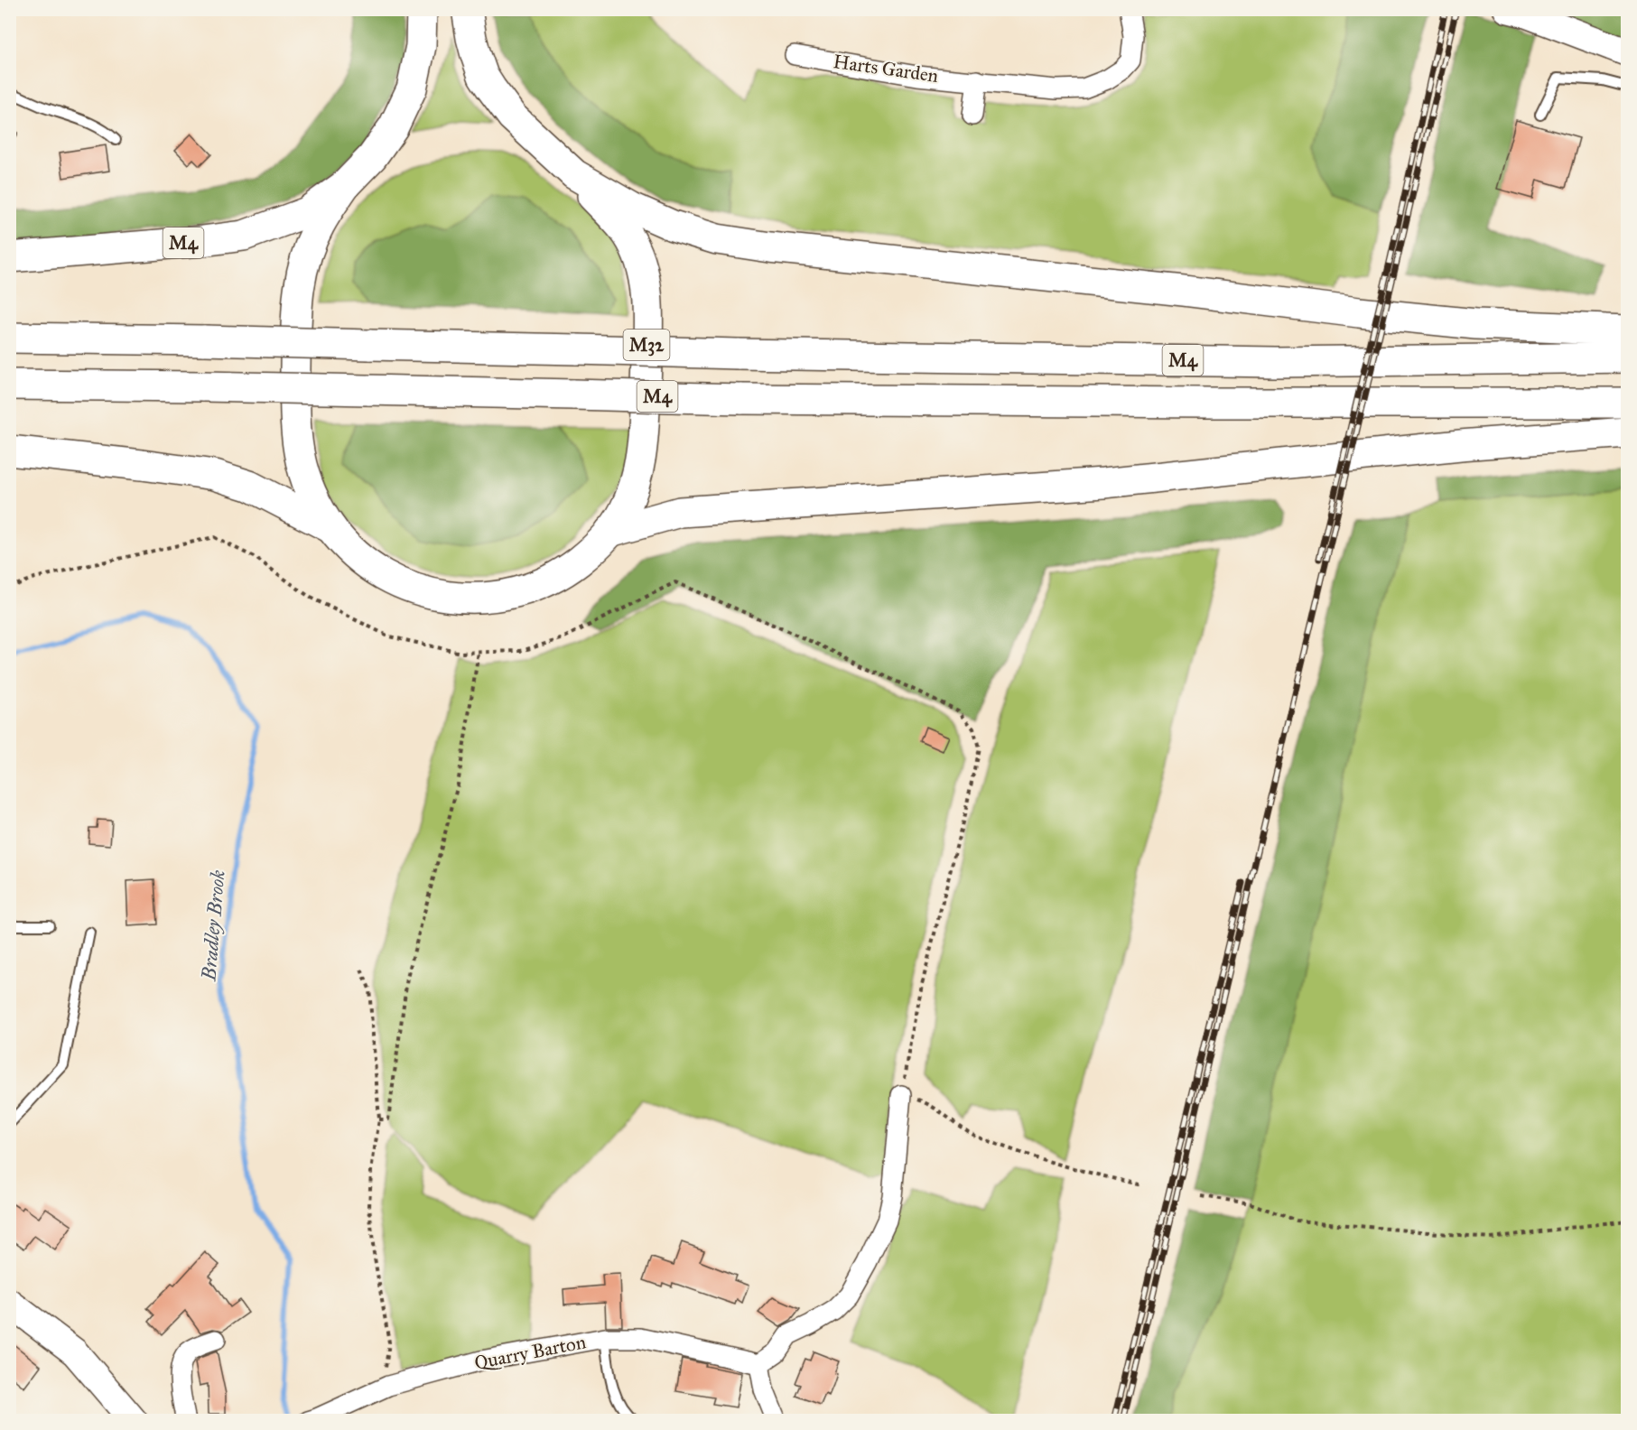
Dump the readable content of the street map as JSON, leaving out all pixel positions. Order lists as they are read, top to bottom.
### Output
{
  "streets": {
    "highway": ["M4", "M32"],
    "street": ["Harts Garden", "Quarry Barton"]
  },
  "crossings": [
    ["M4", "M32"]
  ],
  "water": ["Bradley Brook"]
}
